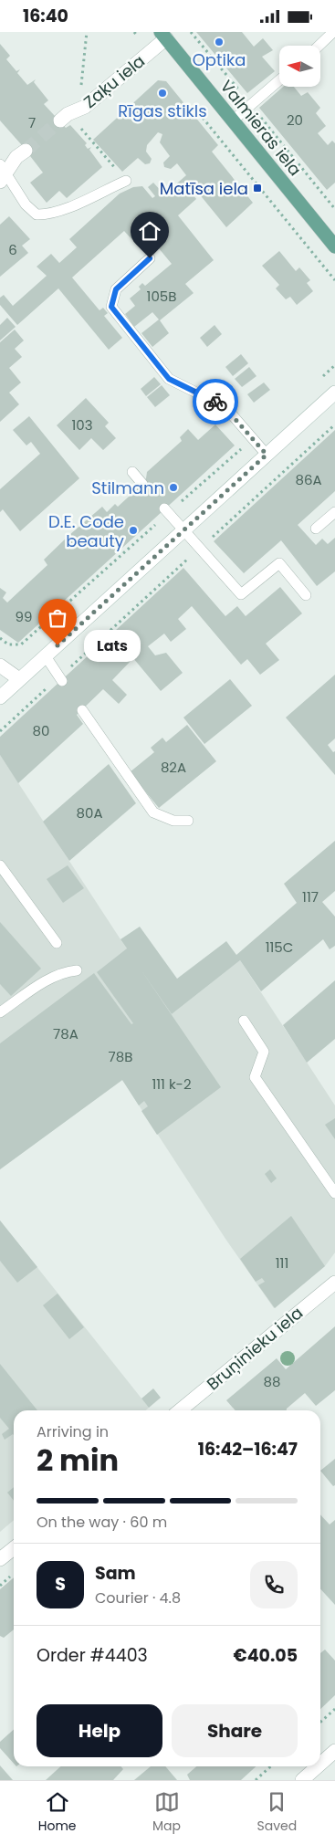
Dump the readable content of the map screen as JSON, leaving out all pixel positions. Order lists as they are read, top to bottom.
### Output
{
  "streets": {
    "main road": ["Valmieras iela"],
    "street": ["Zaķu iela", "Bruņinieku iela"]
  },
  "crossings": [
    ["Zaķu iela", "Valmieras iela"]
  ],
  "places": {
    "other": [
      "Optika",
      "Rīgas stikls",
      "Stilmann",
      "D.E. Code beauty",
      "Lats"
    ],
    "transit": ["Matīsa iela"]
  },
  "house_numbers": [
    "20",
    "7",
    "6",
    "105B",
    "103",
    "86A",
    "99",
    "80",
    "82A",
    "80A",
    "117",
    "115C",
    "78A",
    "78B",
    "111 k-2",
    "111",
    "88"
  ],
  "north": "left",
  "page": {
    "status": "16:40",
    "bubble": "Lats",
    "heading": ["2 min", "Arriving in", "16:42–16:47"],
    "panel": [
      "Sam",
      "Courier · 4.8",
      "Order #4403",
      "€40.05"
    ],
    "bar": "On the way · 60 m",
    "round": "S",
    "buttons": ["Help", "Share"],
    "tabs": ["Home", "Map", "Saved"]
  }
}
